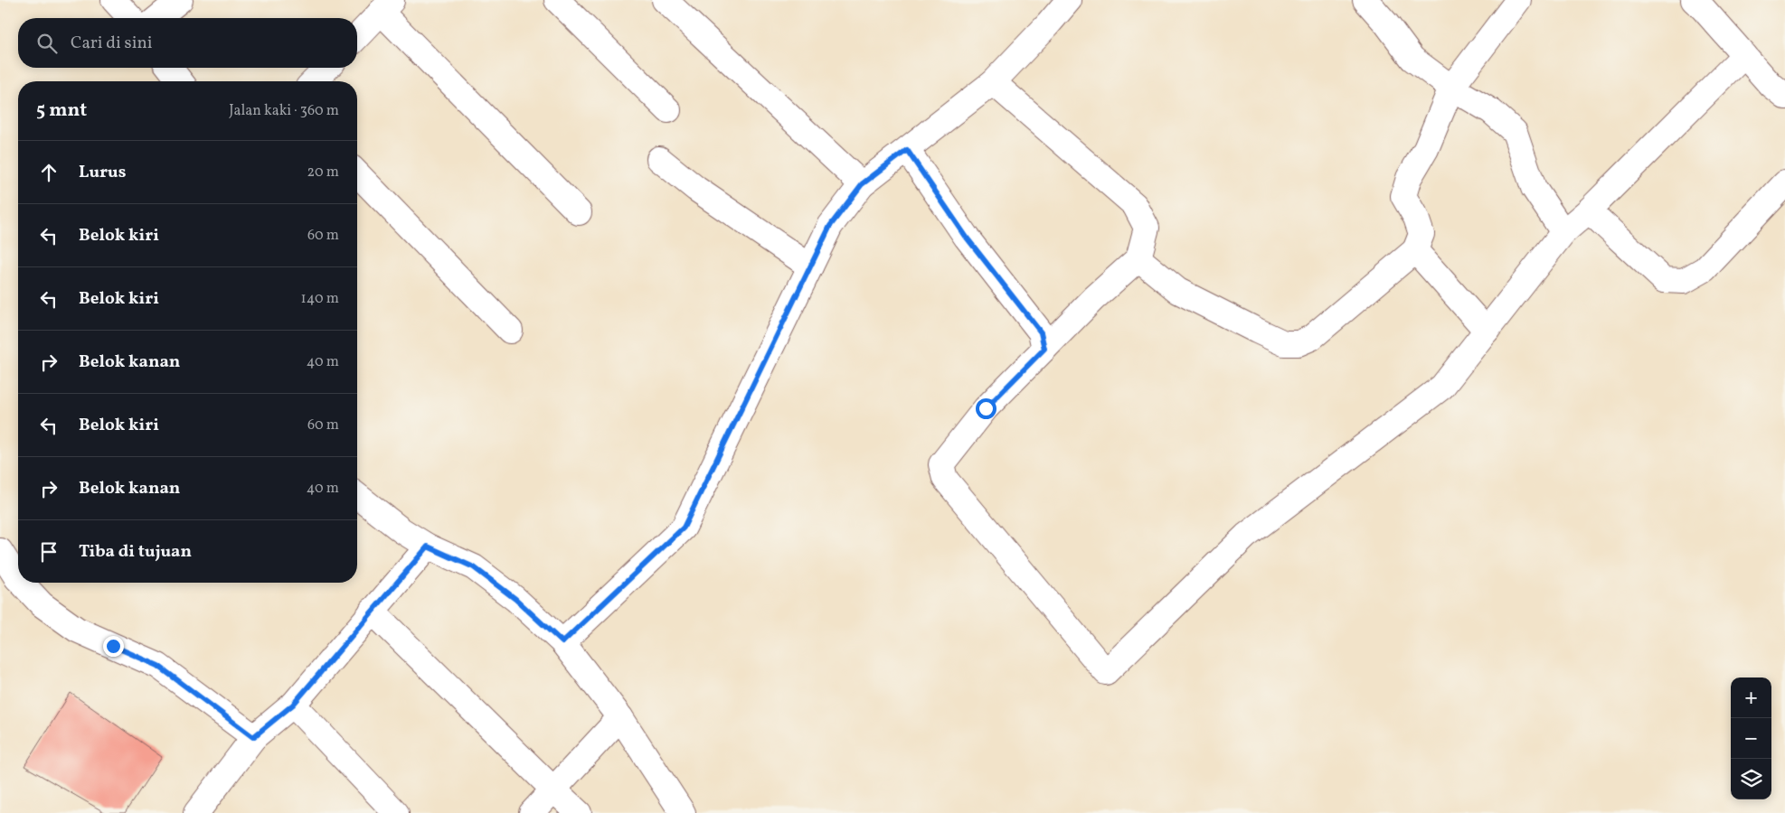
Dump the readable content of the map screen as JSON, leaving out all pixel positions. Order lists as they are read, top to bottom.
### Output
{
  "page": {
    "search": "Cari di sini",
    "heading": ["5 mnt", "Jalan kaki · 360 m"],
    "list": [
      ["Lurus", "20 m"],
      ["Belok kiri", "60 m"],
      ["Belok kiri", "140 m"],
      ["Belok kanan", "40 m"],
      ["Belok kiri", "60 m"],
      ["Belok kanan", "40 m"],
      "Tiba di tujuan"
    ],
    "map_buttons": ["+", "−"]
  }
}
